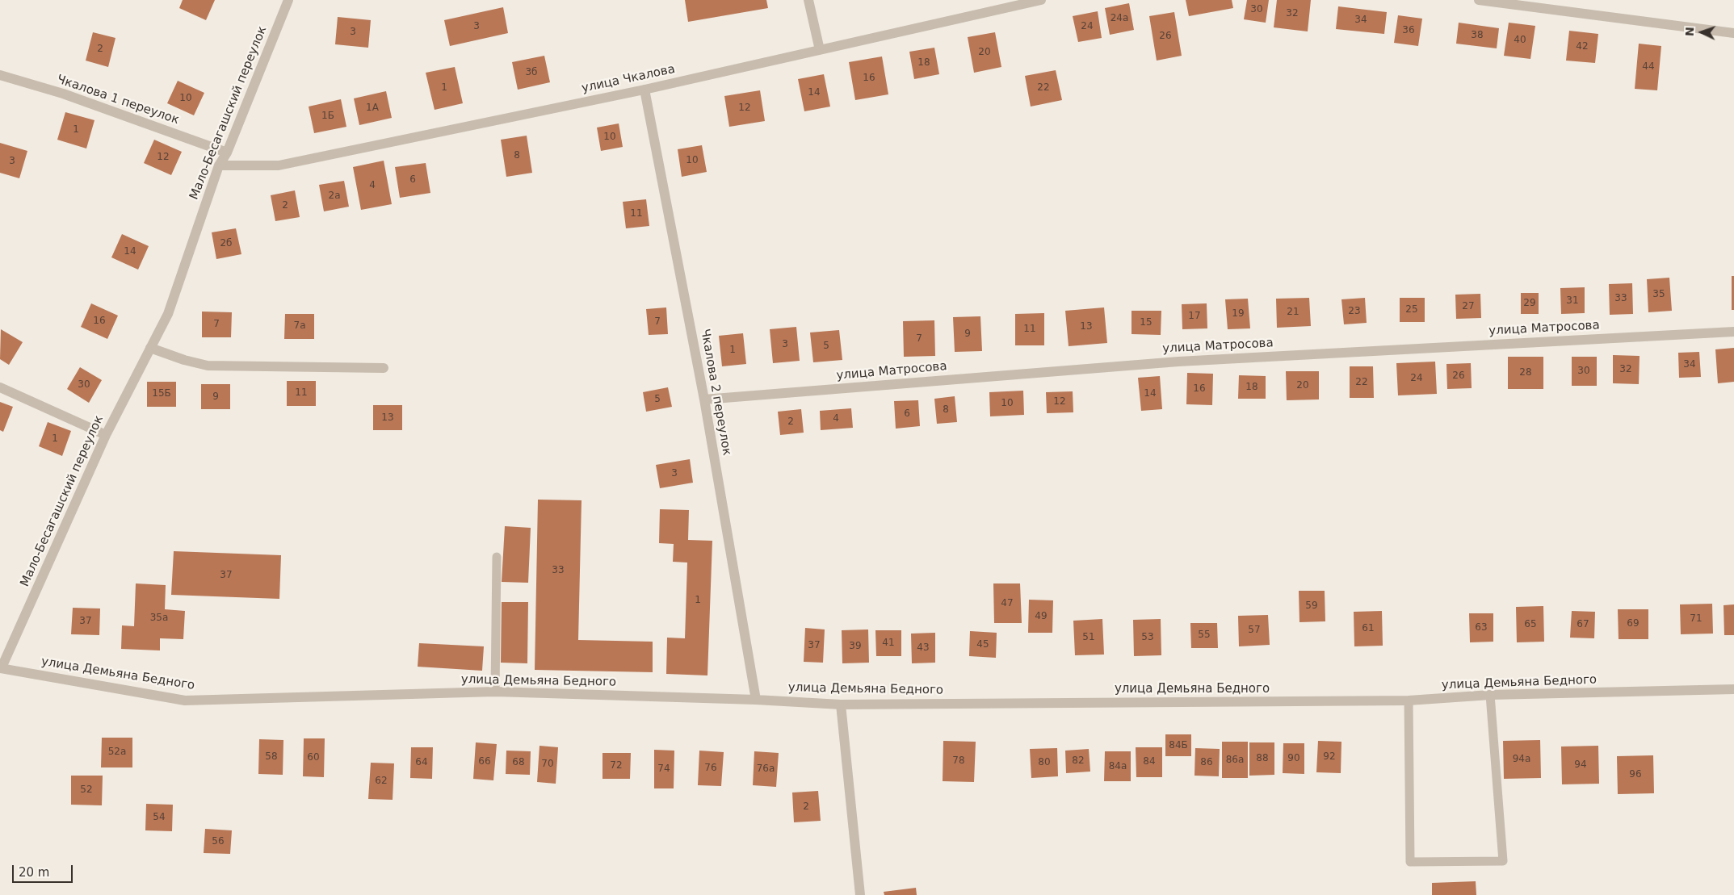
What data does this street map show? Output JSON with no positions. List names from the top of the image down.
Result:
{
  "streets": {
    "street": [
      "улица Чкалова",
      "Чкалова 1 переулок",
      "Мало-Бесагашский переулок",
      "улица Матросова",
      "Чкалова 2 переулок",
      "улица Демьяна Бедного"
    ]
  },
  "crossings": [
    ["улица Чкалова", "Мало-Бесагашский переулок"],
    ["улица Чкалова", "Чкалова 2 переулок"],
    ["Чкалова 1 переулок", "Мало-Бесагашский переулок"],
    ["Мало-Бесагашский переулок", "улица Демьяна Бедного"],
    ["улица Матросова", "Чкалова 2 переулок"],
    ["Чкалова 2 переулок", "улица Демьяна Бедного"]
  ],
  "house_numbers": [
    "30",
    "32",
    "24а",
    "34",
    "3",
    "24",
    "36",
    "3",
    "38",
    "26",
    "40",
    "42",
    "2",
    "20",
    "18",
    "44",
    "3б",
    "16",
    "1",
    "22",
    "14",
    "10",
    "1А",
    "12",
    "1Б",
    "1",
    "10",
    "8",
    "12",
    "10",
    "3",
    "6",
    "4",
    "2a",
    "2",
    "11",
    "2б",
    "14",
    "35",
    "33",
    "31",
    "29",
    "27",
    "25",
    "23",
    "21",
    "19",
    "17",
    "16",
    "7",
    "15",
    "7",
    "7a",
    "13",
    "11",
    "9",
    "7",
    "3",
    "5",
    "1",
    "34",
    "32",
    "30",
    "28",
    "26",
    "24",
    "22",
    "30",
    "20",
    "18",
    "16",
    "11",
    "15Б",
    "14",
    "9",
    "5",
    "12",
    "10",
    "8",
    "6",
    "13",
    "4",
    "2",
    "1",
    "3",
    "33",
    "37",
    "1",
    "47",
    "59",
    "49",
    "35а",
    "71",
    "37",
    "69",
    "65",
    "67",
    "63",
    "61",
    "57",
    "55",
    "51",
    "53",
    "41",
    "45",
    "37",
    "39",
    "43",
    "84Б",
    "52а",
    "58",
    "92",
    "60",
    "88",
    "90",
    "94а",
    "86а",
    "78",
    "82",
    "66",
    "84",
    "64",
    "68",
    "80",
    "86",
    "70",
    "94",
    "72",
    "84а",
    "76",
    "74",
    "76а",
    "96",
    "62",
    "52",
    "2",
    "54",
    "56"
  ],
  "scale_bar": "20 m",
  "north": "left"
}
